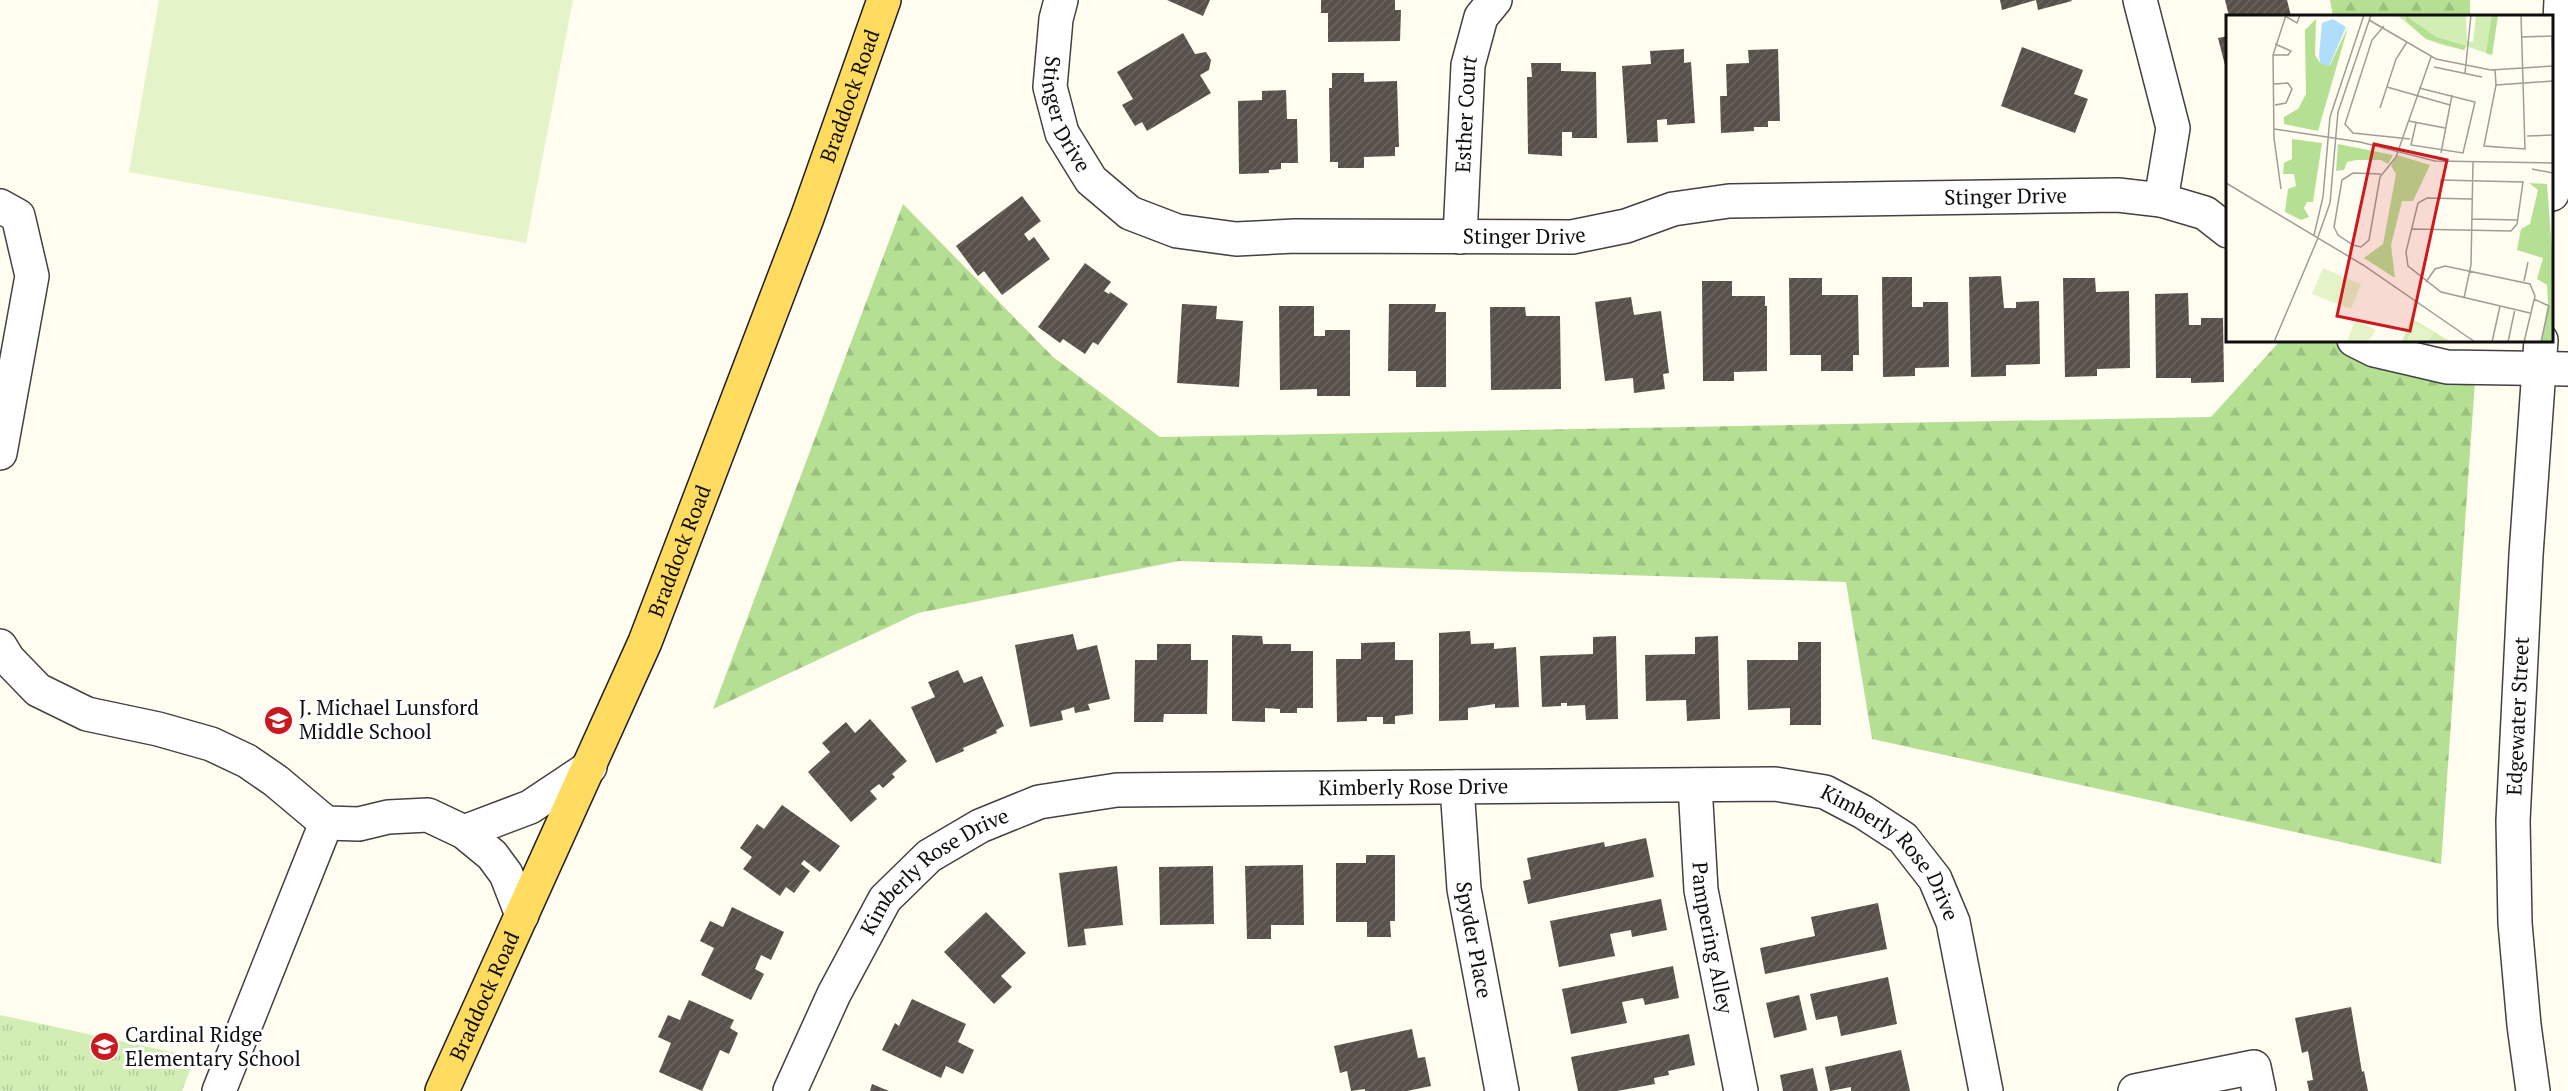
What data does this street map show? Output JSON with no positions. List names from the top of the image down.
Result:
{
  "streets": {
    "main road": ["Braddock Road"],
    "street": [
      "Stinger Drive",
      "Esther Court",
      "Edgewater Street",
      "Kimberly Rose Drive",
      "Pampering Alley",
      "Spyder Place"
    ]
  },
  "crossings": [
    ["Stinger Drive", "Esther Court"],
    ["Kimberly Rose Drive", "Pampering Alley"],
    ["Kimberly Rose Drive", "Spyder Place"]
  ],
  "places": {
    "school or university": ["J. Michael Lunsford Middle School", "Cardinal Ridge Elementary School"]
  }
}
